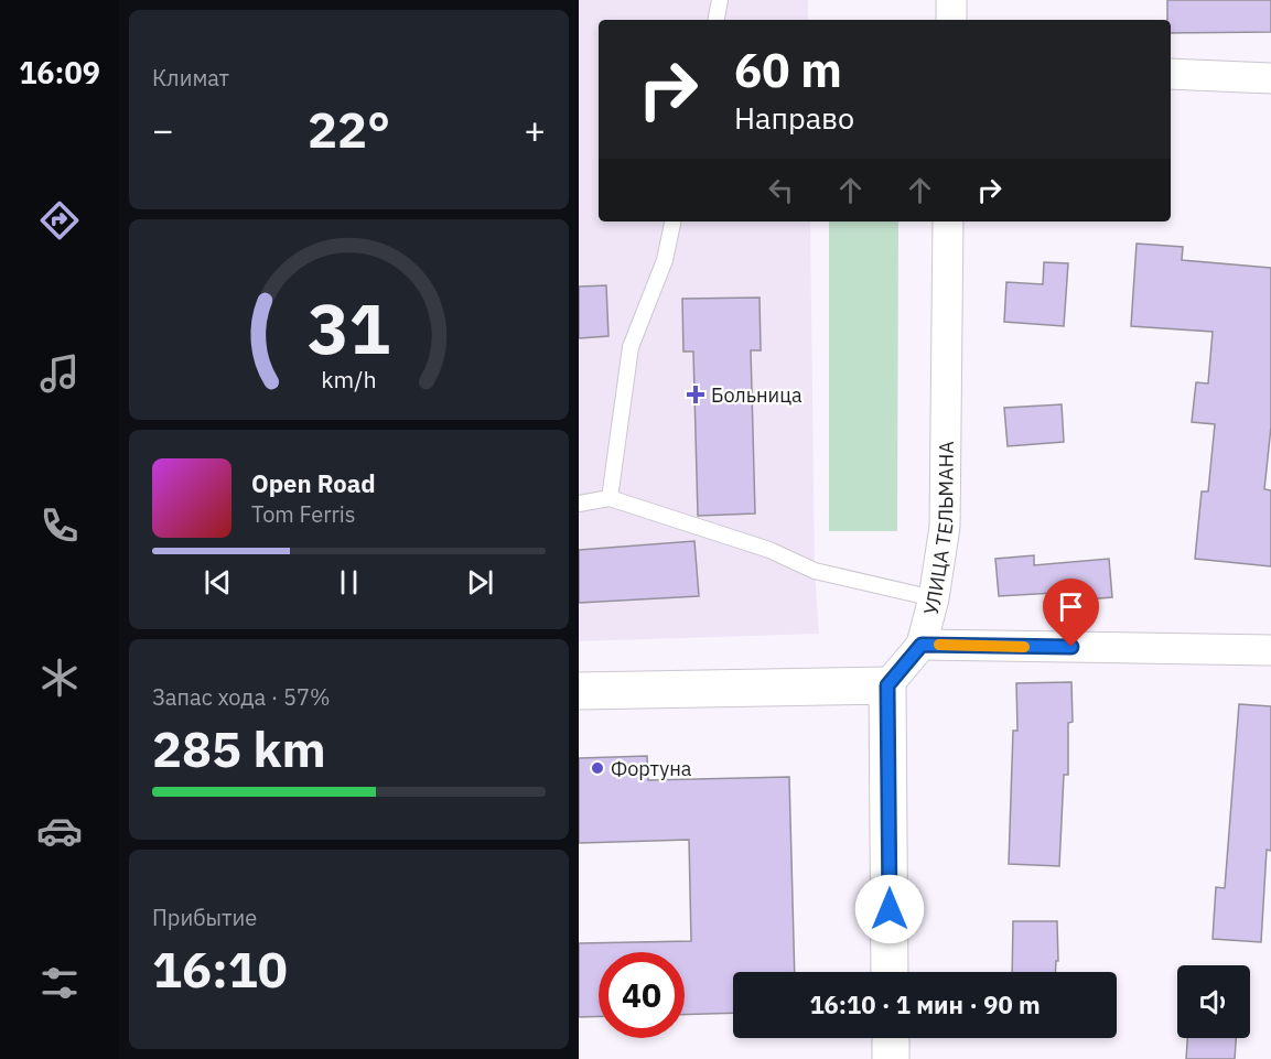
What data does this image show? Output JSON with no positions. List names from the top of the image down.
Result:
{
  "streets": {
    "street": ["УЛИЦА ТЕЛЬМАНА"]
  },
  "places": {
    "health": ["Больница"],
    "other": ["Фортуна"]
  },
  "page": {
    "tabs": "16:09",
    "tile": [
      "Климат",
      ["Запас хода · 57%", "285 km"],
      ["Прибытие", "16:10"]
    ],
    "turn": ["60 m", "Направо"],
    "heat": ["−", "22°", "+"],
    "song": ["Open Road", "Tom Ferris"],
    "limit": "40",
    "trip": "16:10 · 1 мин · 90 m",
    "gauge": ["31", "km/h"]
  }
}
